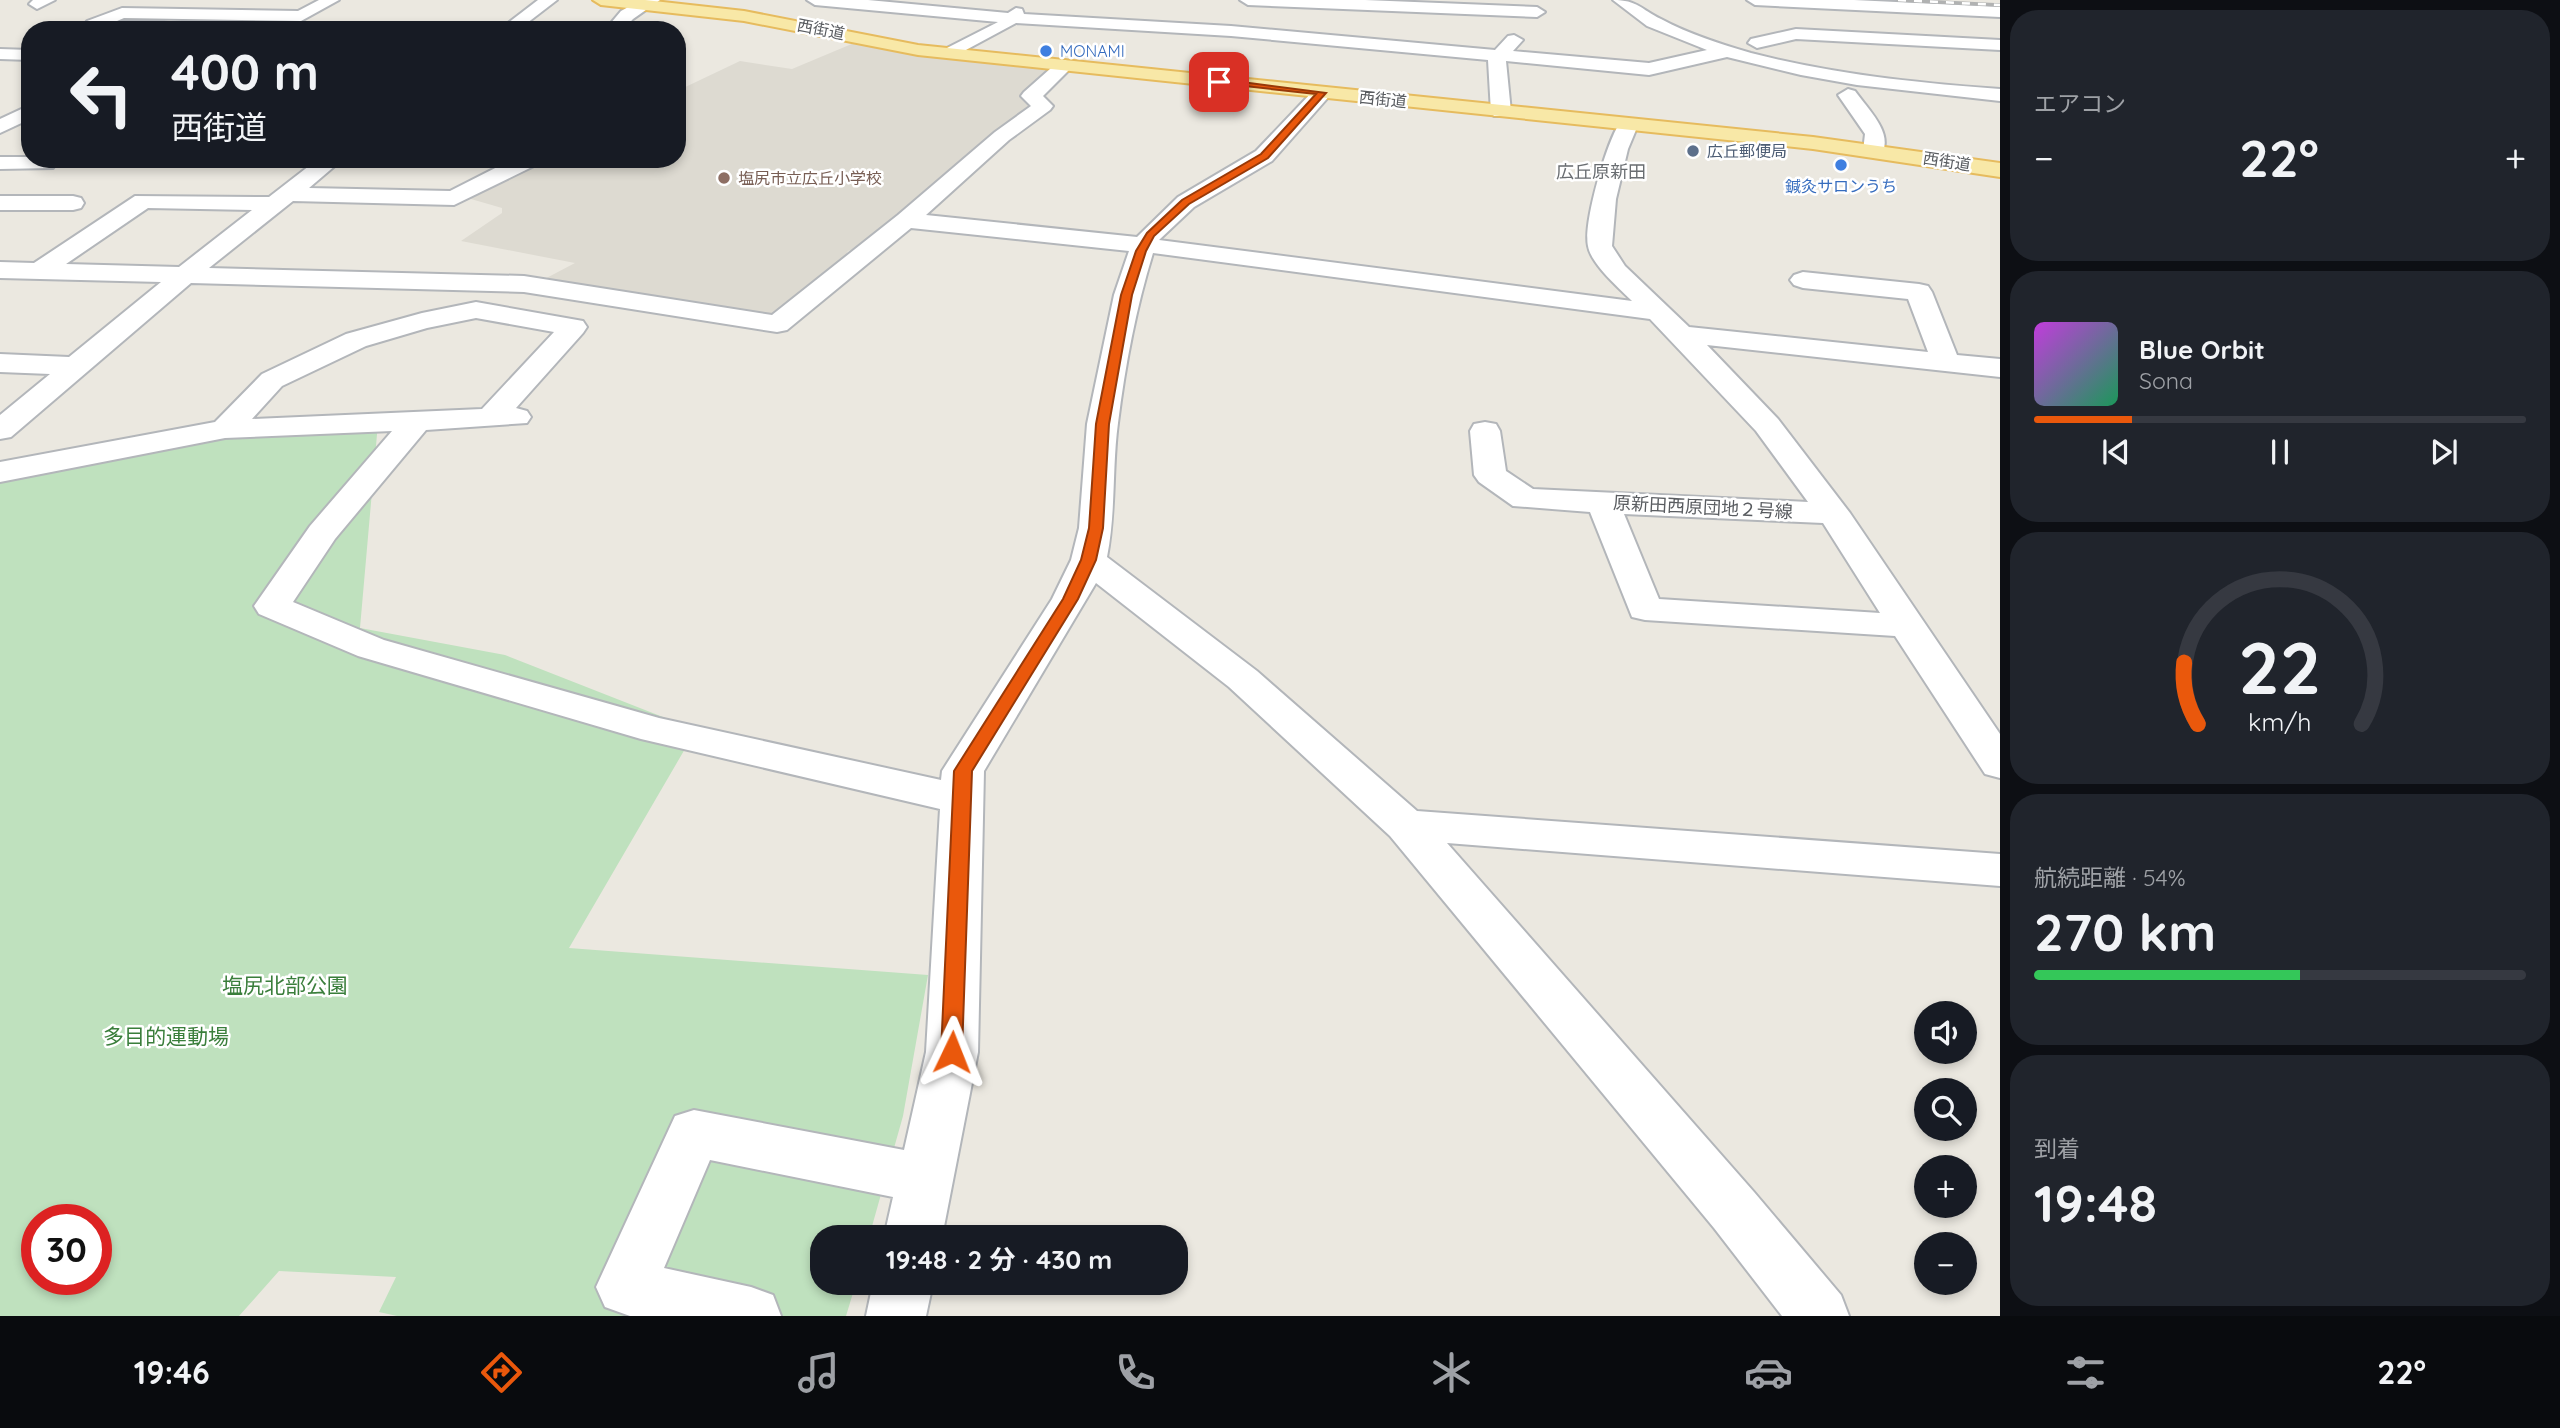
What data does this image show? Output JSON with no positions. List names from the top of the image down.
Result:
{
  "streets": {
    "main road": ["西街道"],
    "street": ["原新田西原団地２号線"]
  },
  "districts": ["広丘原新田"],
  "parks": ["塩尻北部公園", "多目的運動場"],
  "places": [
    "MONAMI",
    "広丘郵便局",
    "鍼灸サロンうち",
    "塩尻市立広丘小学校"
  ],
  "page": {
    "tile": [
      "エアコン",
      ["航続距離 · 54%", "270 km"],
      ["到着", "19:48"]
    ],
    "turn": ["400 m", "西街道"],
    "heat": ["−", "22°", "+"],
    "song": ["Blue Orbit", "Sona"],
    "map_buttons": ["+", "−"],
    "limit": "30",
    "trip": "19:48 · 2 分 · 430 m",
    "tabs": ["19:46", "22°"],
    "gauge": ["22", "km/h"]
  }
}
